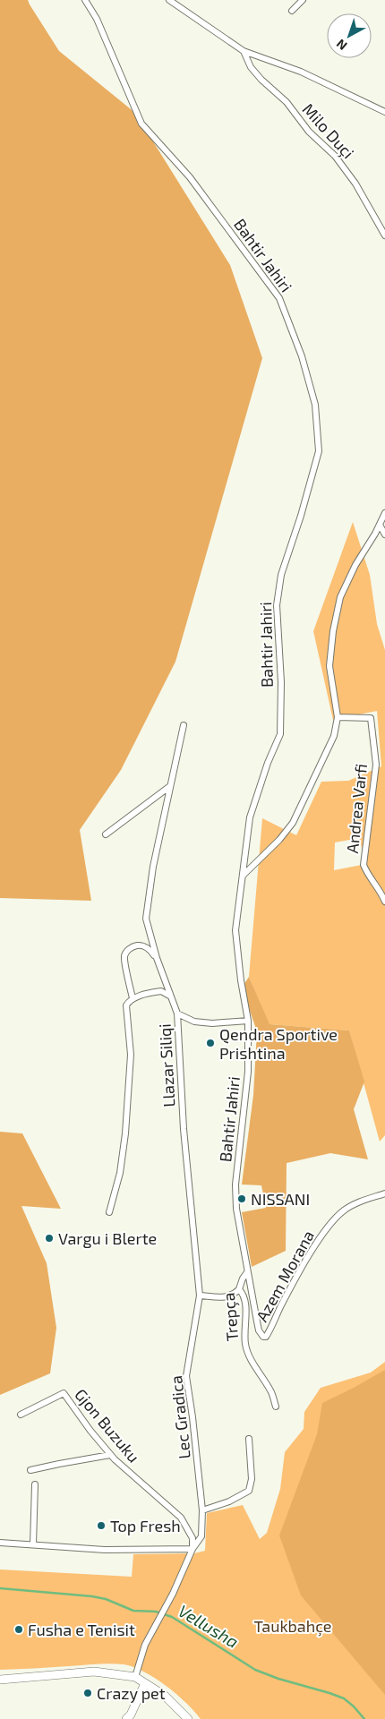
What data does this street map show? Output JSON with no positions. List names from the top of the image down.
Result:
{
  "streets": {
    "street": [
      "Milo Duçi",
      "Bahtir Jahiri",
      "Andrea Varfi",
      "Llazar Siliqi",
      "Azem Morana",
      "Trepça",
      "Lec Gradica",
      "Gjon Buzuku"
    ]
  },
  "crossings": [
    ["Bahtir Jahiri", "Azem Morana"],
    ["Bahtir Jahiri", "Trepça"],
    ["Llazar Siliqi", "Lec Gradica"],
    ["Azem Morana", "Trepça"],
    ["Lec Gradica", "Gjon Buzuku"]
  ],
  "water": ["Vellusha"],
  "parks": ["Taukbahçe"],
  "places": [
    "Qendra Sportive Prishtina",
    "NISSANI",
    "Vargu i Blerte",
    "Top Fresh",
    "Fusha e Tenisit",
    "Crazy pet"
  ],
  "north": "bottom left"
}
